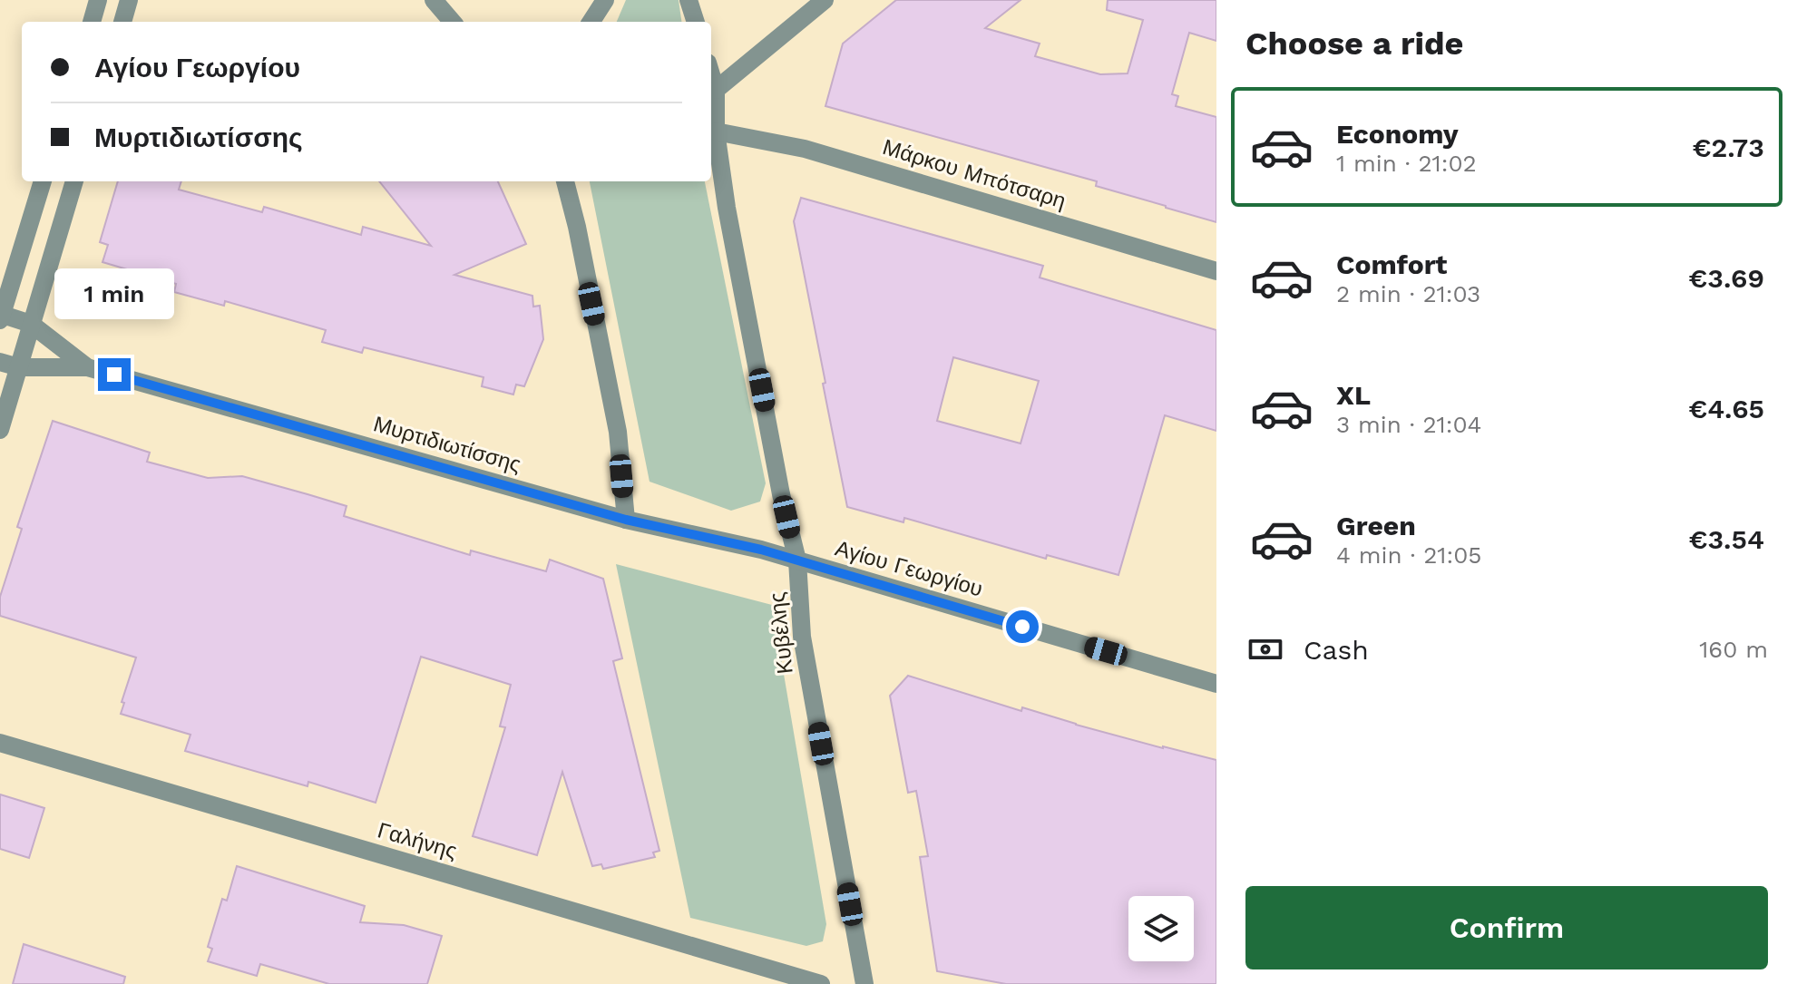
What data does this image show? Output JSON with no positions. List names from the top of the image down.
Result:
{
  "streets": {
    "street": [
      "Μάρκου Μπότσαρη",
      "Μυρτιδιωτίσσης",
      "Αγίου Γεωργίου",
      "Κυβέλης",
      "Γαλήνης"
    ]
  },
  "crossings": [
    ["Μάρκου Μπότσαρη", "Κυβέλης"],
    ["Μυρτιδιωτίσσης", "Αγίου Γεωργίου"],
    ["Μυρτιδιωτίσσης", "Κυβέλης"],
    ["Αγίου Γεωργίου", "Κυβέλης"]
  ],
  "page": {
    "heading": "Choose a ride",
    "banner": ["Αγίου Γεωργίου", "Μυρτιδιωτίσσης"],
    "list": [
      {
        "name": "Economy",
        "note": "1 min · 21:02",
        "value": "€2.73"
      },
      {
        "name": "Comfort",
        "note": "2 min · 21:03",
        "value": "€3.69"
      },
      {
        "name": "XL",
        "note": "3 min · 21:04",
        "value": "€4.65"
      },
      {
        "name": "Green",
        "note": "4 min · 21:05",
        "value": "€3.54"
      }
    ],
    "bubble": "1 min",
    "pay": ["Cash", "160 m"],
    "buttons": "Confirm"
  }
}
